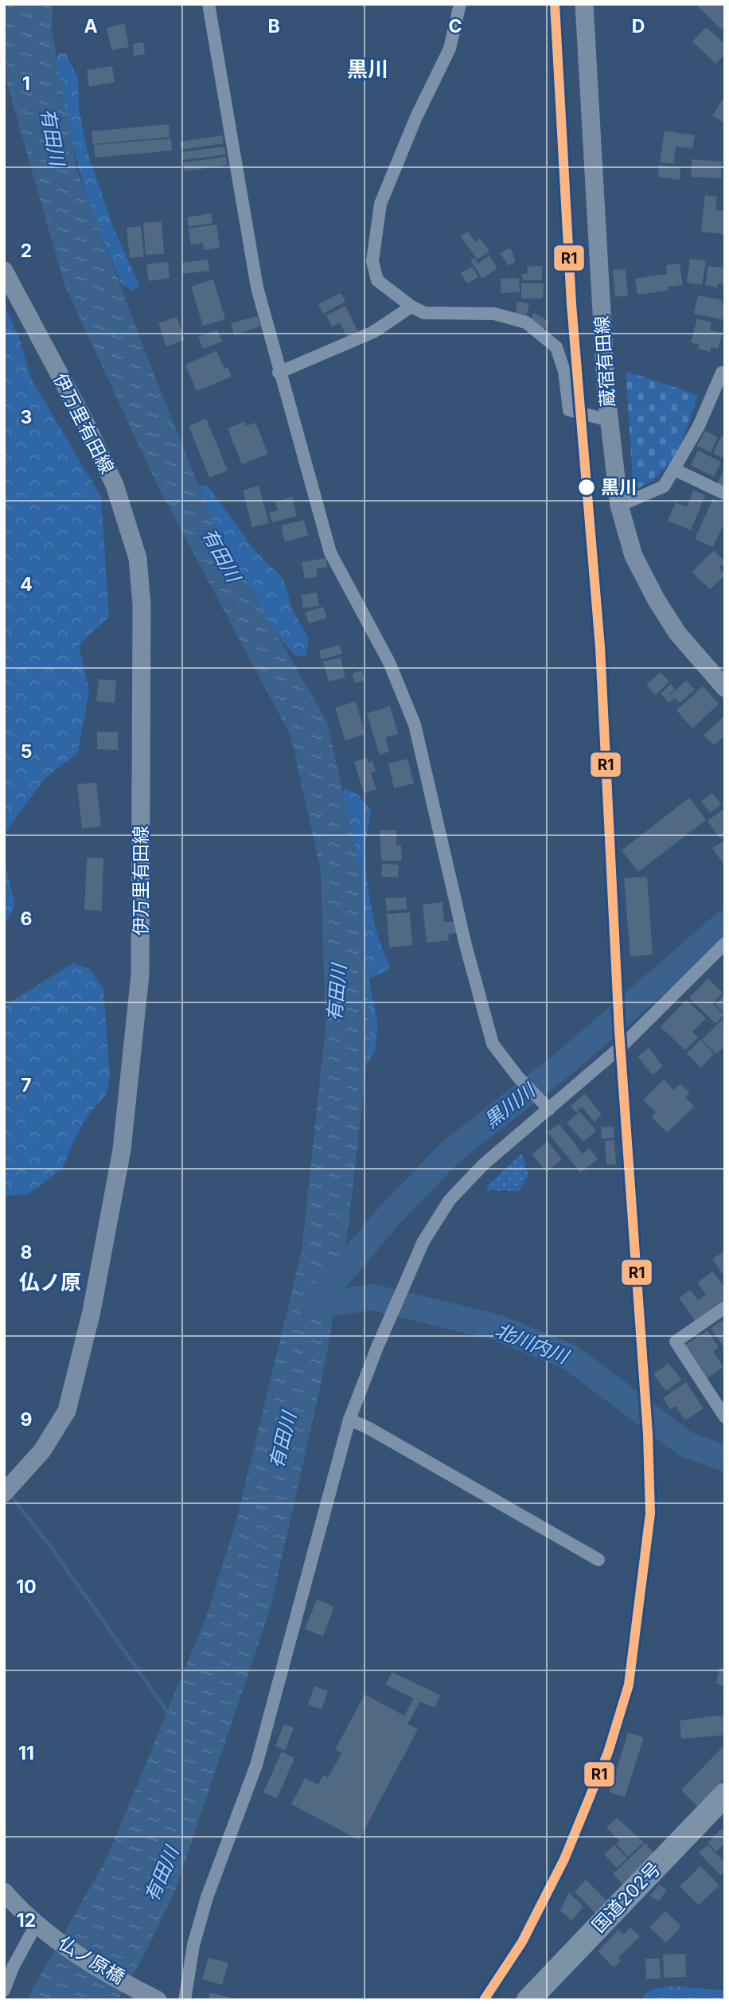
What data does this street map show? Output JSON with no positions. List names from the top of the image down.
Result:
{
  "streets": {
    "highway": ["国道202号"],
    "main road": ["蔵宿有田線", "伊万里有田線", "仏ノ原橋"]
  },
  "districts": ["黒川", "仏ノ原"],
  "water": ["有田川", "黒川川", "北川内川"],
  "places": ["黒川"],
  "lines": ["transit line R1"],
  "grid": {
    "columns": [
      "A",
      "B",
      "C",
      "D"
    ],
    "rows": [
      "1",
      "2",
      "3",
      "4",
      "5",
      "6",
      "7",
      "8",
      "9",
      "10",
      "11",
      "12"
    ]
  }
}
